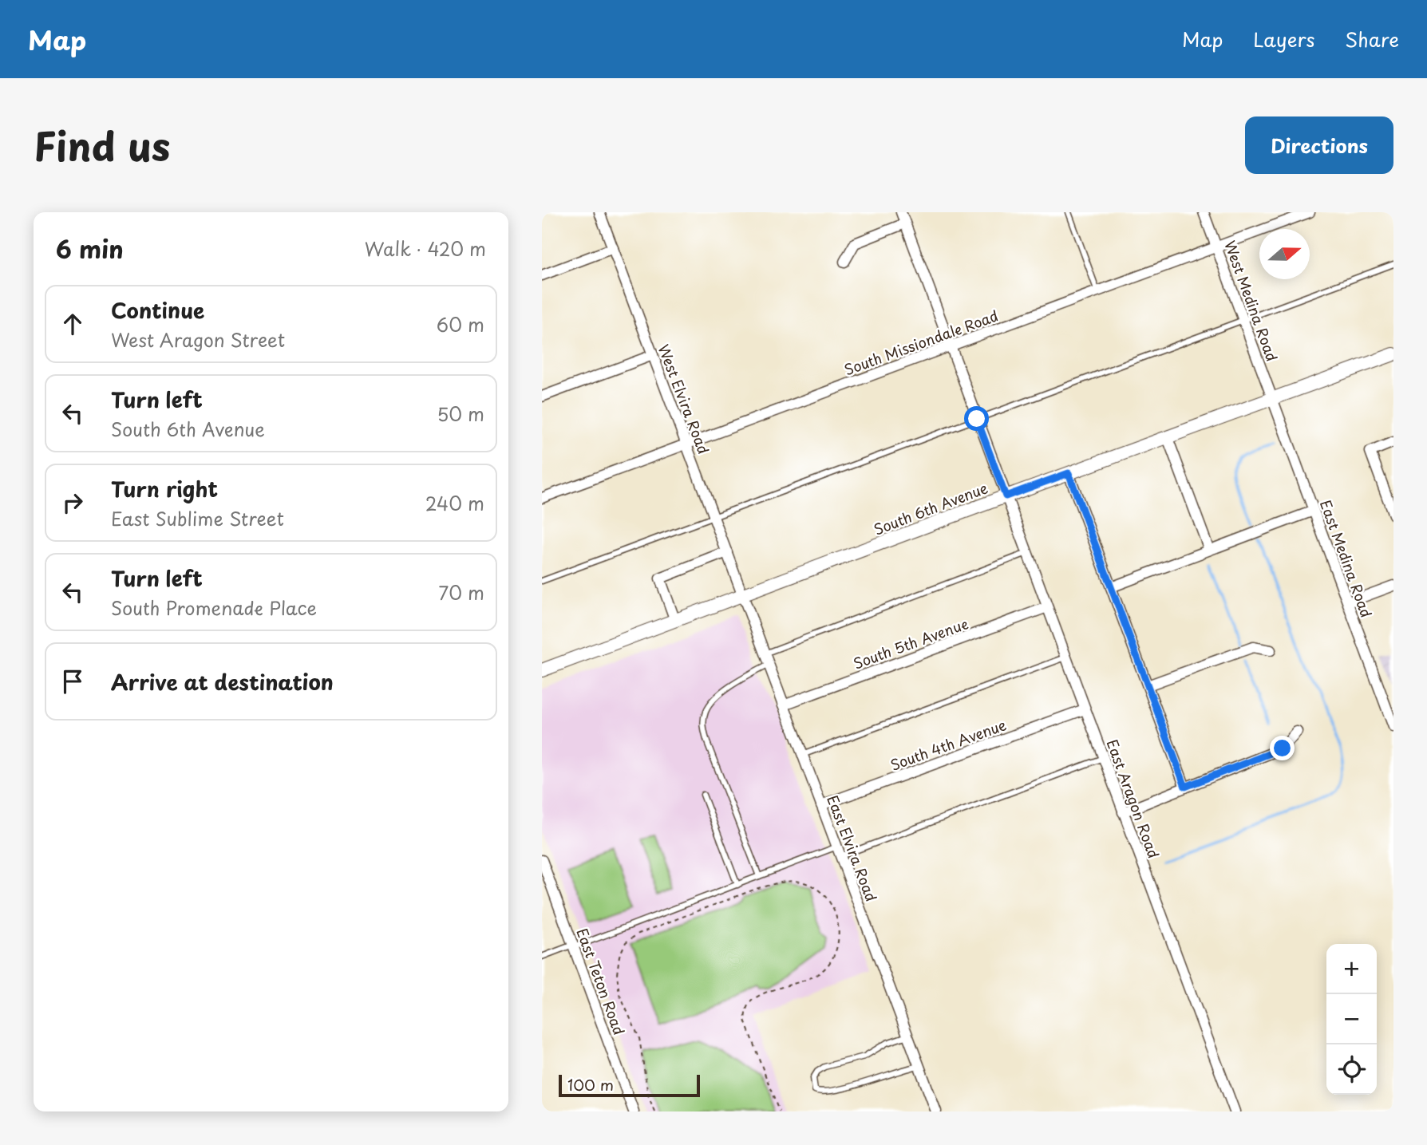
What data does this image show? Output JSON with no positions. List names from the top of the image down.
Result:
{
  "streets": {
    "street": [
      "West Medina Road",
      "South Missiondale Road",
      "West Elvira Road",
      "South 6th Avenue",
      "East Medina Road",
      "South 5th Avenue",
      "South 4th Avenue",
      "East Aragon Road",
      "East Elvira Road",
      "East Teton Road"
    ]
  },
  "crossings": [
    ["West Medina Road", "South Missiondale Road"],
    ["West Medina Road", "South 6th Avenue"],
    ["West Medina Road", "East Medina Road"],
    ["South Missiondale Road", "West Elvira Road"],
    ["South Missiondale Road", "East Aragon Road"],
    ["West Elvira Road", "South 6th Avenue"],
    ["West Elvira Road", "East Elvira Road"],
    ["South 6th Avenue", "East Medina Road"],
    ["South 6th Avenue", "East Aragon Road"],
    ["South 6th Avenue", "East Elvira Road"],
    ["South 5th Avenue", "East Aragon Road"],
    ["South 5th Avenue", "East Elvira Road"],
    ["South 4th Avenue", "East Aragon Road"],
    ["South 4th Avenue", "East Elvira Road"]
  ],
  "scale_bar": "100 m",
  "north": "right",
  "page": {
    "header": "Map",
    "nav": ["Map", "Layers", "Share"],
    "title": "Find us",
    "buttons": "Directions",
    "heading": ["6 min", "Walk · 420 m"],
    "list": [
      ["Continue", "West Aragon Street", "60 m"],
      ["Turn left", "South 6th Avenue", "50 m"],
      ["Turn right", "East Sublime Street", "240 m"],
      ["Turn left", "South Promenade Place", "70 m"],
      "Arrive at destination"
    ],
    "map_buttons": ["+", "−"],
    "scale": "100 m"
  }
}
